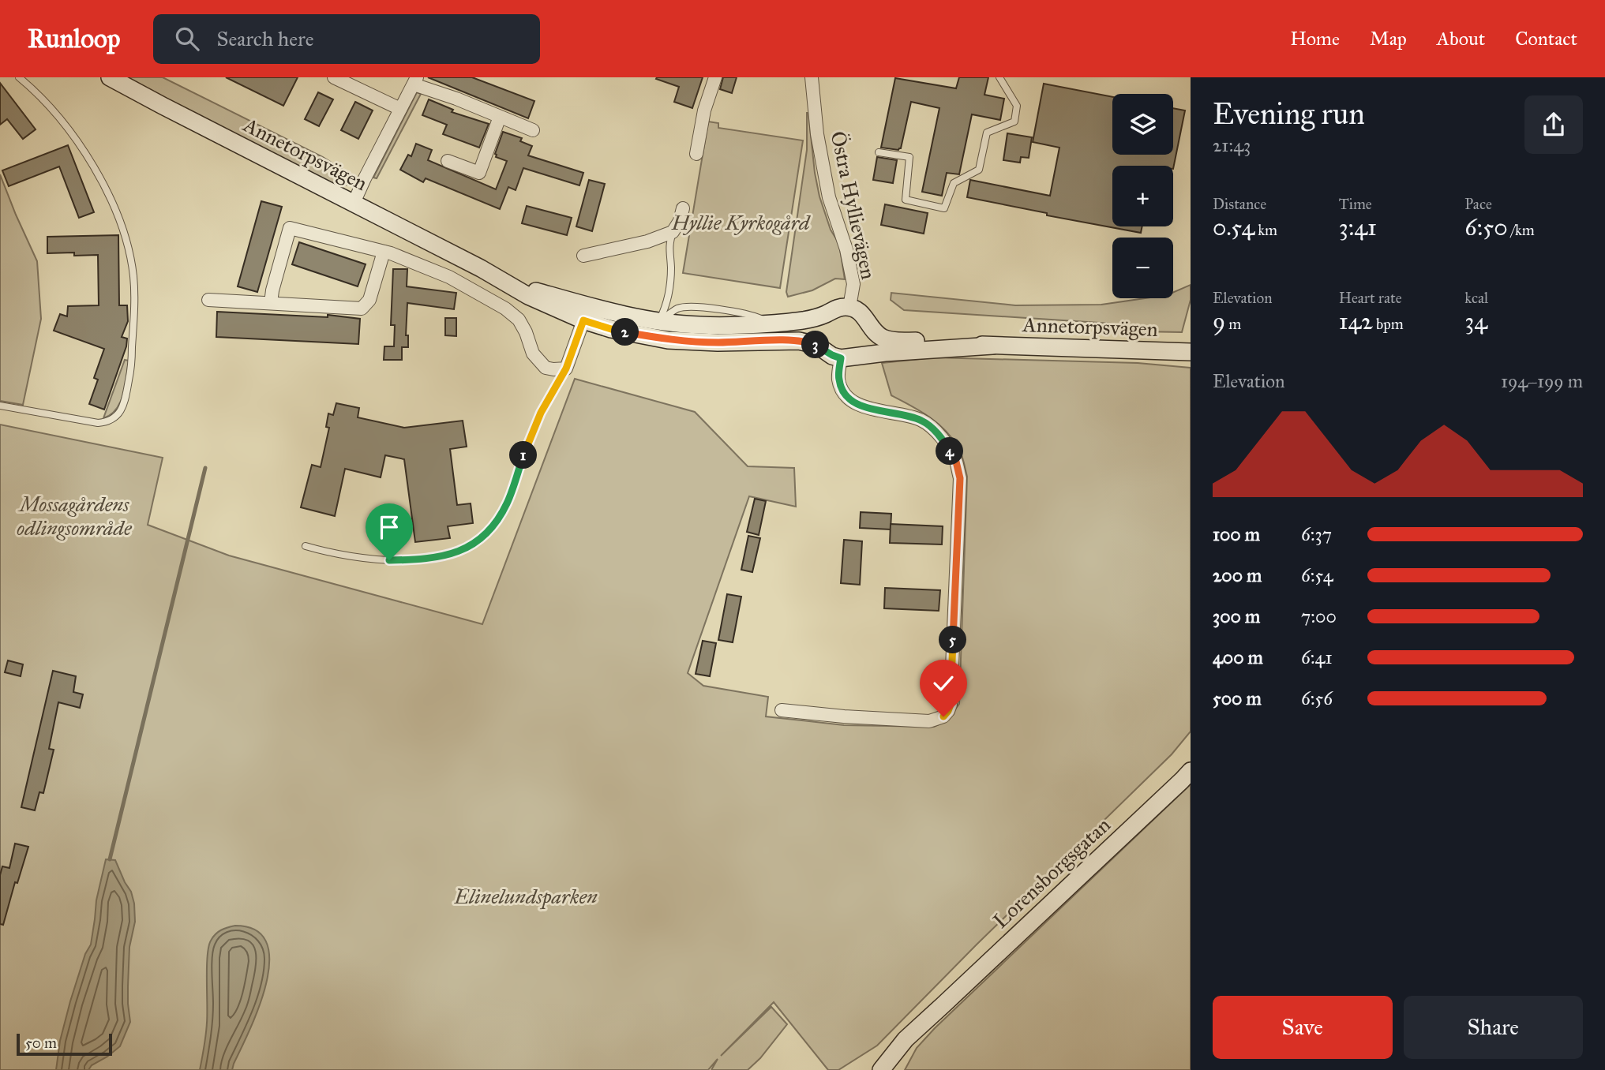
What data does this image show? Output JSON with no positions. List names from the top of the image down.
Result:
{
  "streets": {
    "main road": ["Annetorpsvägen", "Lorensborgsgatan"],
    "street": ["Östra Hyllievägen"]
  },
  "crossings": [
    ["Annetorpsvägen", "Östra Hyllievägen"]
  ],
  "parks": ["Hyllie Kyrkogård", "Mossagårdens odlingsområde", "Elinelundsparken"],
  "scale_bar": "50 m",
  "page": {
    "header": "Runloop",
    "search": "Search here",
    "nav": [
      "Home",
      "Map",
      "About",
      "Contact"
    ],
    "heading": ["Evening run", "21:43"],
    "map_buttons": ["+", "−"],
    "stats": [
      ["Distance", "0.54 km"],
      ["Time", "3:41"],
      ["Pace", "6:50 /km"],
      ["Elevation", "9 m"],
      ["Heart rate", "142 bpm"],
      ["kcal", "34"]
    ],
    "pins": [
      "2",
      "3",
      "4",
      "1",
      "5"
    ],
    "chart": ["Elevation", "194–199 m"],
    "list": [
      {
        "name": "100 m",
        "note": "6:37"
      },
      {
        "name": "200 m",
        "note": "6:54"
      },
      {
        "name": "300 m",
        "note": "7:00"
      },
      {
        "name": "400 m",
        "note": "6:41"
      },
      {
        "name": "500 m",
        "note": "6:56"
      }
    ],
    "buttons": ["Save", "Share"],
    "scale": "50 m"
  }
}
